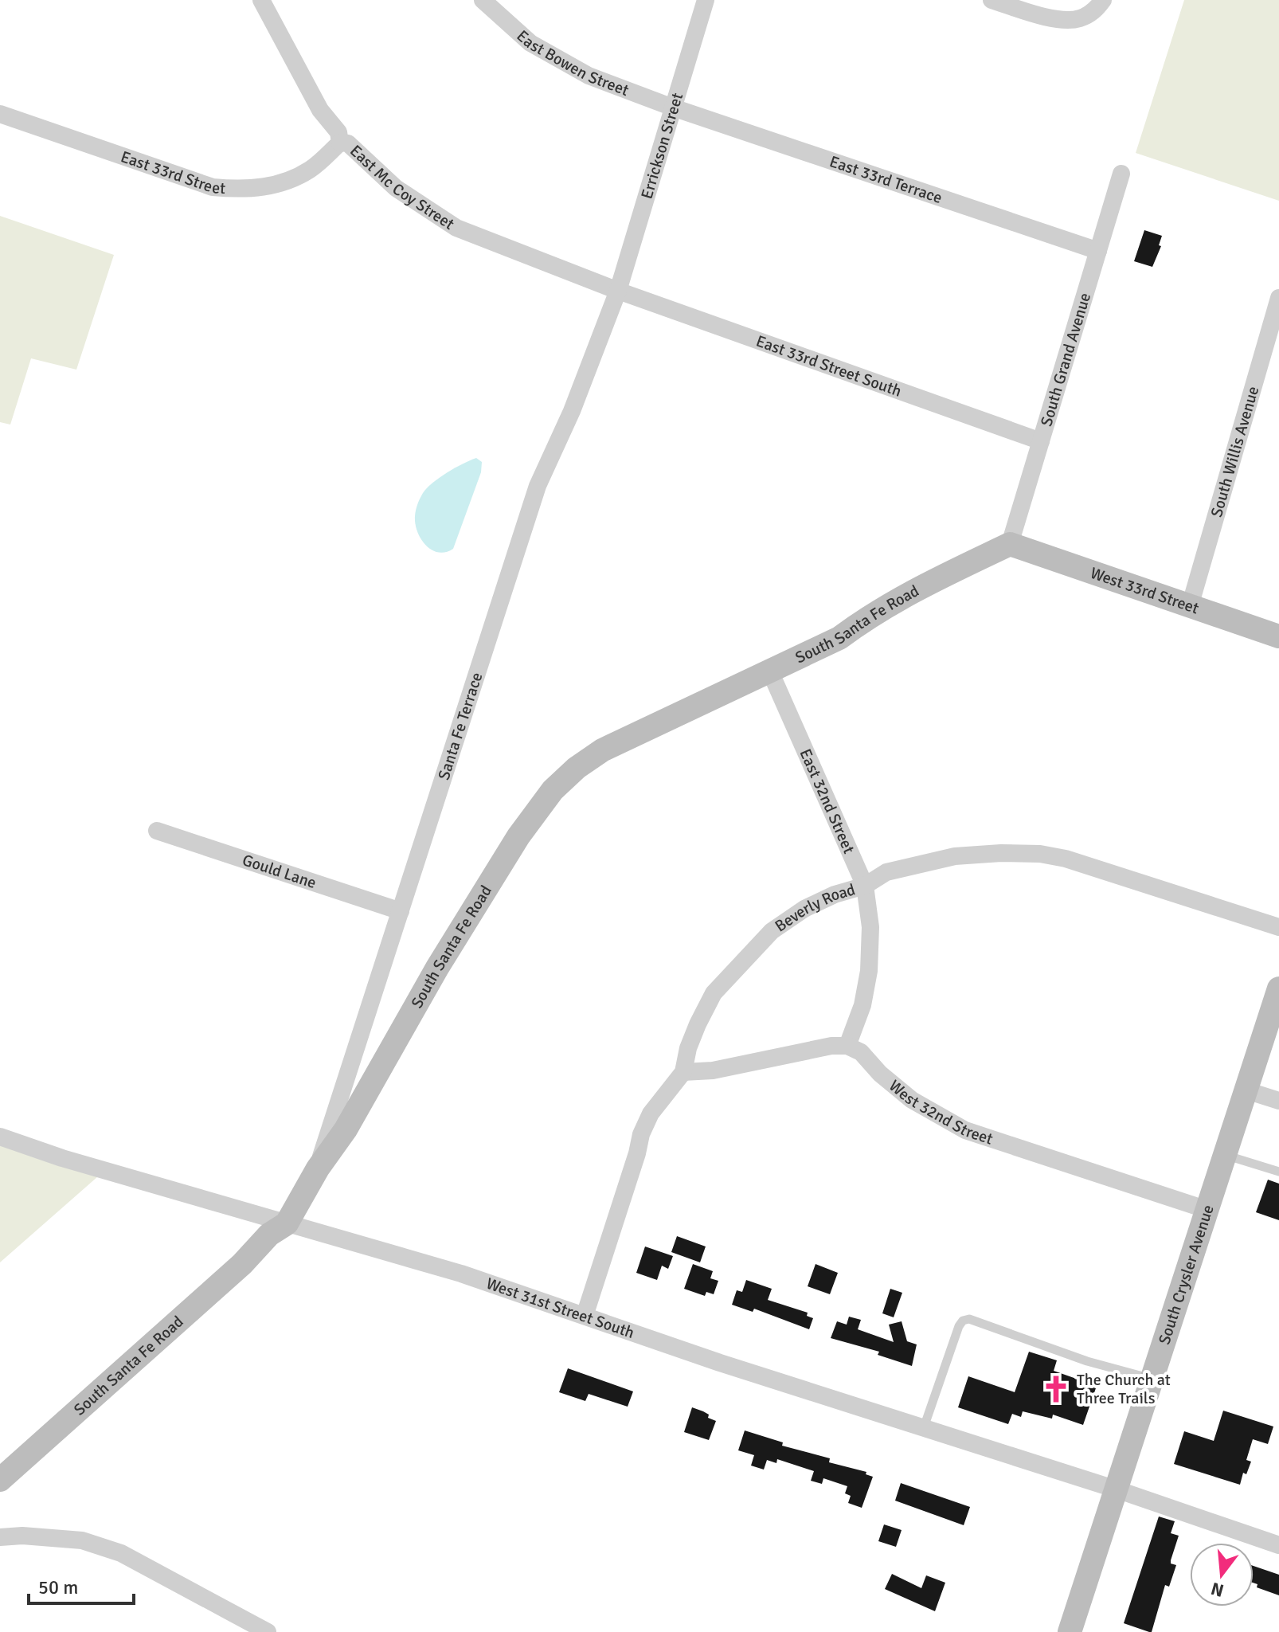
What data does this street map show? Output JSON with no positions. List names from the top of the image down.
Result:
{
  "streets": {
    "street": [
      "East Bowen Street",
      "Errickson Street",
      "East 33rd Street",
      "East 33rd Terrace",
      "East Mc Coy Street",
      "South Grand Avenue",
      "East 33rd Street South",
      "South Willis Avenue",
      "West 33rd Street",
      "South Santa Fe Road",
      "Santa Fe Terrace",
      "East 32nd Street",
      "Gould Lane",
      "Beverly Road",
      "West 32nd Street",
      "South Crysler Avenue",
      "West 31st Street South"
    ]
  },
  "crossings": [
    ["East Bowen Street", "Errickson Street"],
    ["East Bowen Street", "East 33rd Terrace"],
    ["Errickson Street", "East 33rd Terrace"],
    ["Errickson Street", "East Mc Coy Street"],
    ["Errickson Street", "East 33rd Street South"],
    ["Errickson Street", "Santa Fe Terrace"],
    ["East 33rd Street", "East Mc Coy Street"],
    ["East 33rd Terrace", "South Grand Avenue"],
    ["East Mc Coy Street", "East 33rd Street South"],
    ["East Mc Coy Street", "Santa Fe Terrace"],
    ["South Grand Avenue", "East 33rd Street South"],
    ["South Grand Avenue", "West 33rd Street"],
    ["South Grand Avenue", "South Santa Fe Road"],
    ["East 33rd Street South", "Santa Fe Terrace"],
    ["South Willis Avenue", "West 33rd Street"],
    ["West 33rd Street", "South Santa Fe Road"],
    ["South Santa Fe Road", "Santa Fe Terrace"],
    ["South Santa Fe Road", "East 32nd Street"],
    ["South Santa Fe Road", "West 31st Street South"],
    ["Santa Fe Terrace", "Gould Lane"],
    ["East 32nd Street", "Beverly Road"],
    ["East 32nd Street", "West 32nd Street"],
    ["Beverly Road", "West 31st Street South"],
    ["West 32nd Street", "South Crysler Avenue"],
    ["South Crysler Avenue", "West 31st Street South"]
  ],
  "places": {
    "church": ["The Church at Three Trails"]
  },
  "scale_bar": "50 m",
  "north": "bottom"
}
